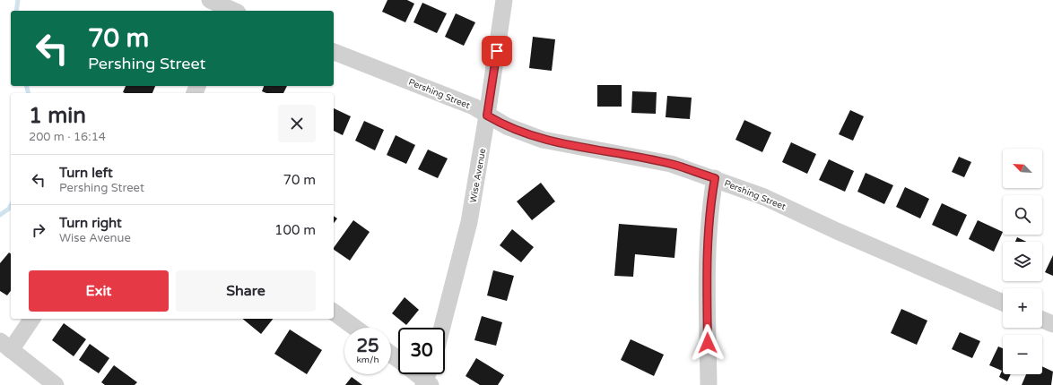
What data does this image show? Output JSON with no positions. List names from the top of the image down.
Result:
{
  "streets": {
    "street": ["Pershing Street", "Wise Avenue"]
  },
  "crossings": [
    ["Pershing Street", "Wise Avenue"]
  ],
  "north": "top left",
  "page": {
    "turn": ["70 m", "Pershing Street"],
    "heading": ["1 min", "200 m · 16:14"],
    "map_buttons": ["+", "−"],
    "list": [
      {
        "name": "Turn left",
        "note": "Pershing Street",
        "value": "70 m"
      },
      {
        "name": "Turn right",
        "note": "Wise Avenue",
        "value": "100 m"
      }
    ],
    "buttons": ["Exit", "Share"],
    "speed": "25 km/h",
    "limit": "30"
  }
}
